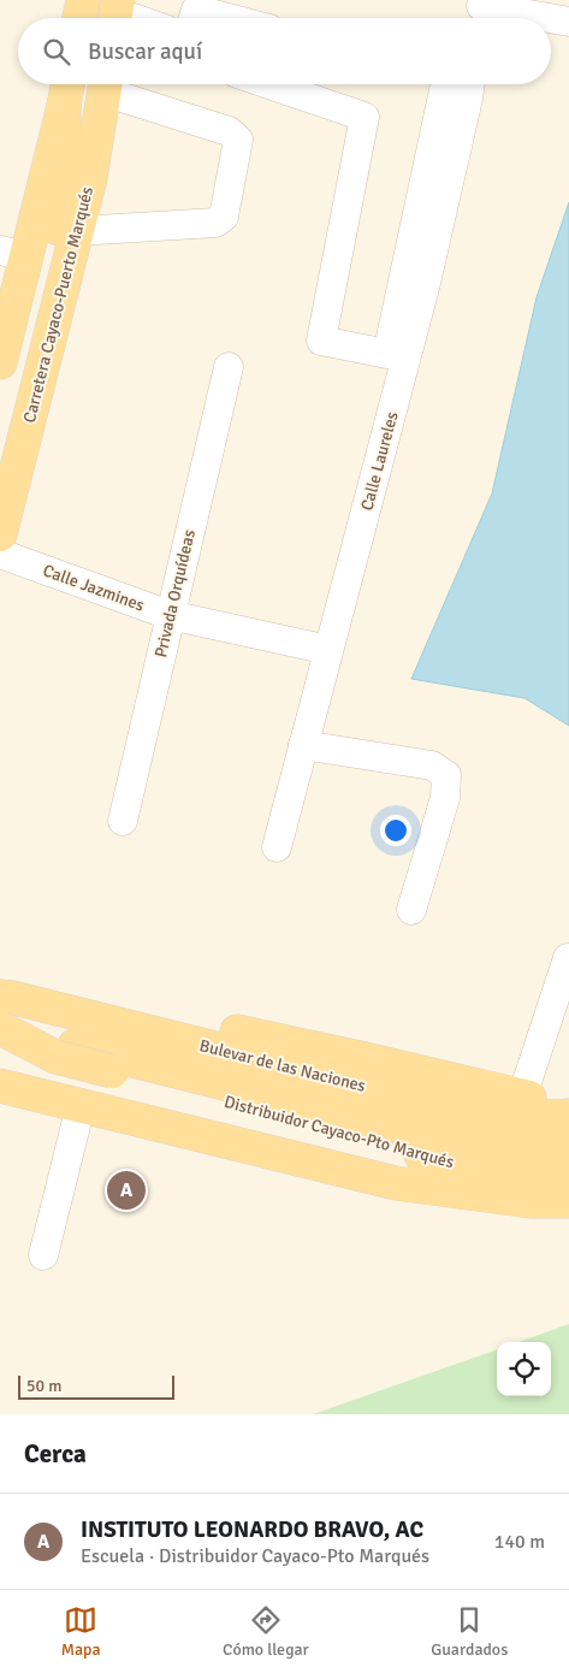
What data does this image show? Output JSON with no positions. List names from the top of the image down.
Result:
{
  "streets": {
    "main road": ["Carretera Cayaco-Puerto Marqués", "Bulevar de las Naciones", "Distribuidor Cayaco-Pto Marqués"],
    "street": ["Calle Laureles", "Calle Jazmines", "Privada Orquídeas"]
  },
  "crossings": [
    ["Calle Laureles", "Calle Jazmines"],
    ["Calle Jazmines", "Privada Orquídeas"],
    ["Bulevar de las Naciones", "Distribuidor Cayaco-Pto Marqués"]
  ],
  "scale_bar": "50 m",
  "page": {
    "search": "Buscar aquí",
    "pins": "A",
    "scale": "50 m",
    "heading": "Cerca",
    "list": [
      {
        "mark": "A",
        "name": "INSTITUTO LEONARDO BRAVO, AC",
        "note": "Escuela · Distribuidor Cayaco-Pto Marqués",
        "value": "140 m"
      }
    ],
    "nav": ["Mapa", "Cómo llegar", "Guardados"]
  }
}
